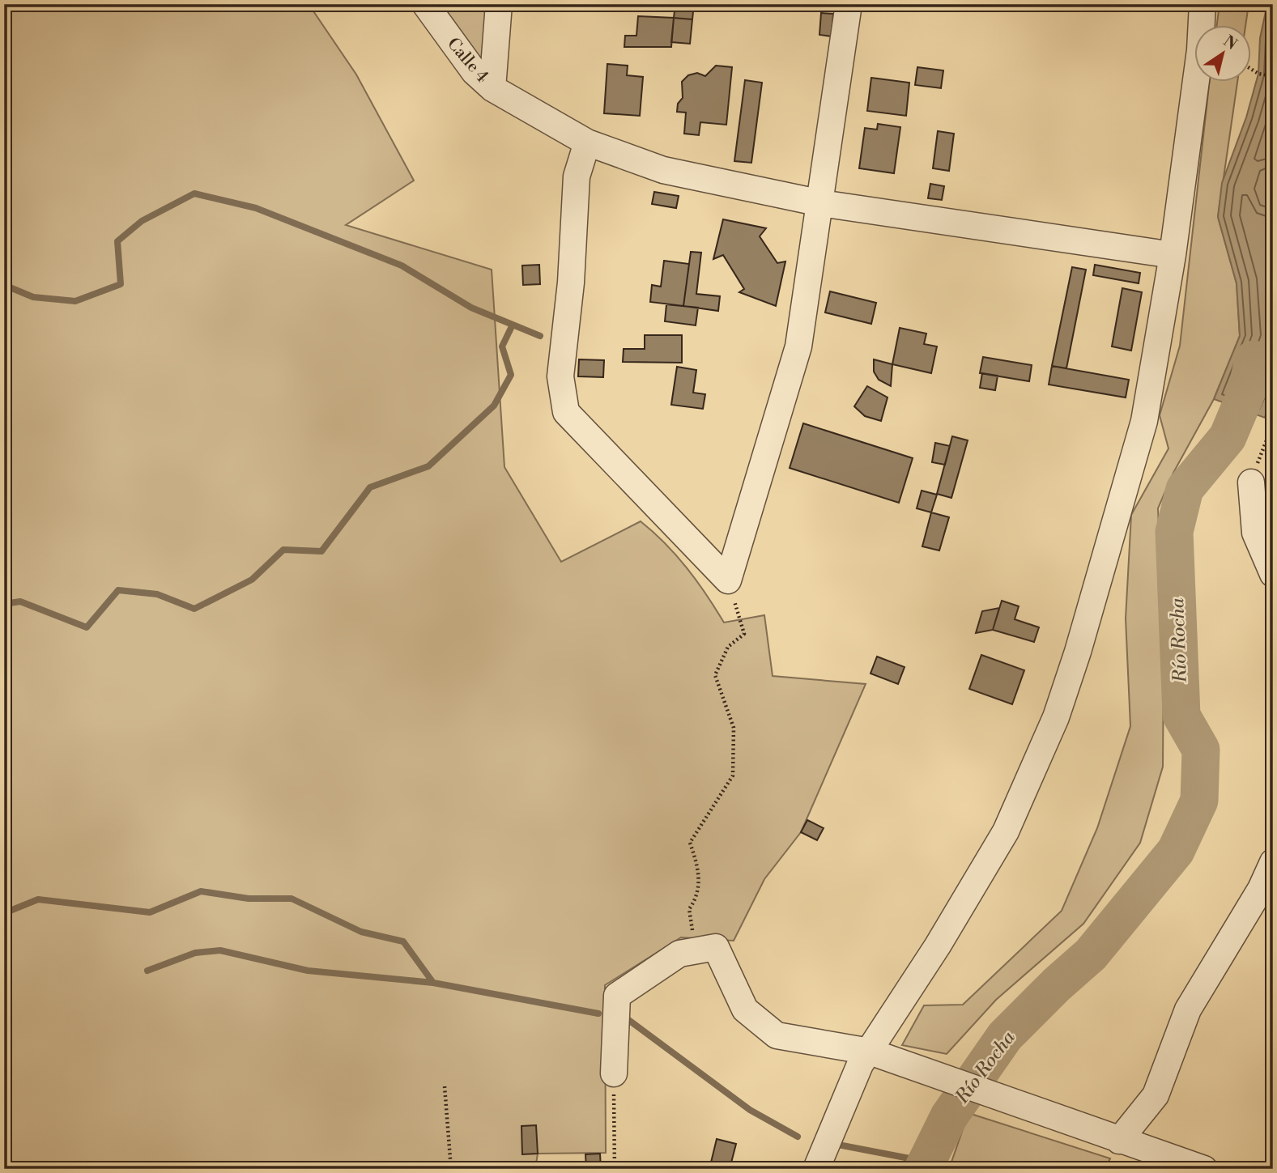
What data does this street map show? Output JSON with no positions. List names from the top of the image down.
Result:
{
  "streets": {
    "street": ["Calle 4"]
  },
  "water": ["Río Rocha"],
  "north": "top right"
}
